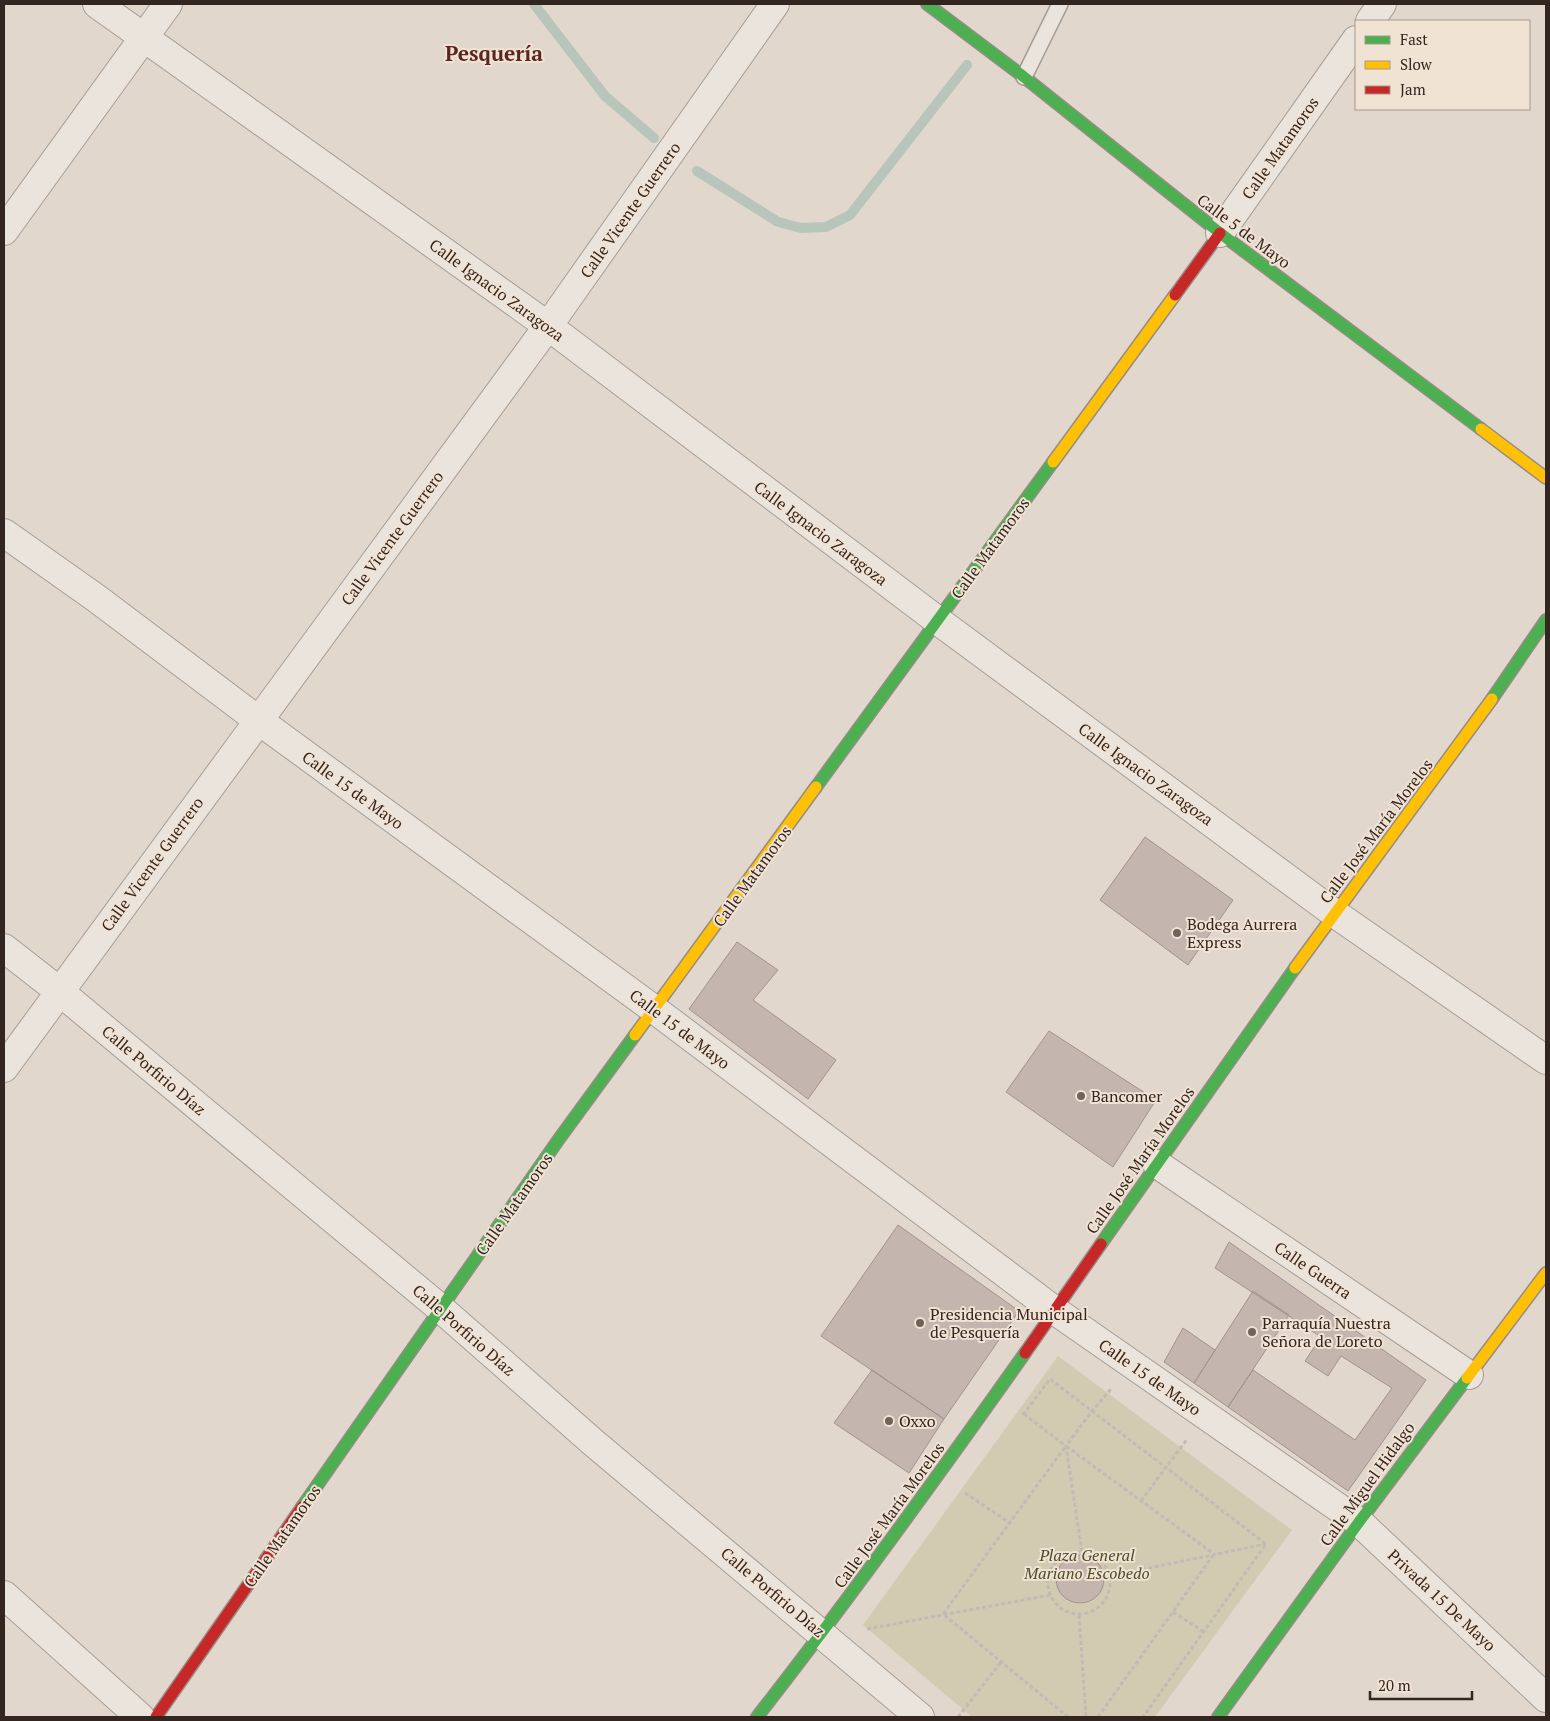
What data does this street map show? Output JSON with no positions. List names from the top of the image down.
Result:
{
  "streets": {
    "street": [
      "Calle Matamoros",
      "Calle Vicente Guerrero",
      "Calle 5 de Mayo",
      "Calle Ignacio Zaragoza",
      "Calle 15 de Mayo",
      "Calle José María Morelos",
      "Calle Porfirio Díaz",
      "Calle Guerra",
      "Calle Miguel Hidalgo",
      "Privada 15 De Mayo"
    ]
  },
  "crossings": [
    ["Calle Matamoros", "Calle 5 de Mayo"],
    ["Calle Matamoros", "Calle Ignacio Zaragoza"],
    ["Calle Matamoros", "Calle 15 de Mayo"],
    ["Calle Matamoros", "Calle Porfirio Díaz"],
    ["Calle Vicente Guerrero", "Calle Ignacio Zaragoza"],
    ["Calle Vicente Guerrero", "Calle 15 de Mayo"],
    ["Calle Vicente Guerrero", "Calle Porfirio Díaz"],
    ["Calle Ignacio Zaragoza", "Calle José María Morelos"],
    ["Calle 15 de Mayo", "Calle José María Morelos"],
    ["Calle 15 de Mayo", "Calle Miguel Hidalgo"],
    ["Calle 15 de Mayo", "Privada 15 De Mayo"],
    ["Calle José María Morelos", "Calle Porfirio Díaz"],
    ["Calle José María Morelos", "Calle Guerra"],
    ["Calle Guerra", "Calle Miguel Hidalgo"],
    ["Calle Miguel Hidalgo", "Privada 15 De Mayo"]
  ],
  "districts": ["Pesquería"],
  "parks": ["Plaza General Mariano Escobedo"],
  "places": [
    "Bodega Aurrera Express",
    "Bancomer",
    "Presidencia Municipal de Pesquería",
    "Parraquía Nuestra Señora de Loreto",
    "Oxxo"
  ],
  "legend": ["Fast", "Slow", "Jam"],
  "scale_bar": "20 m"
}
